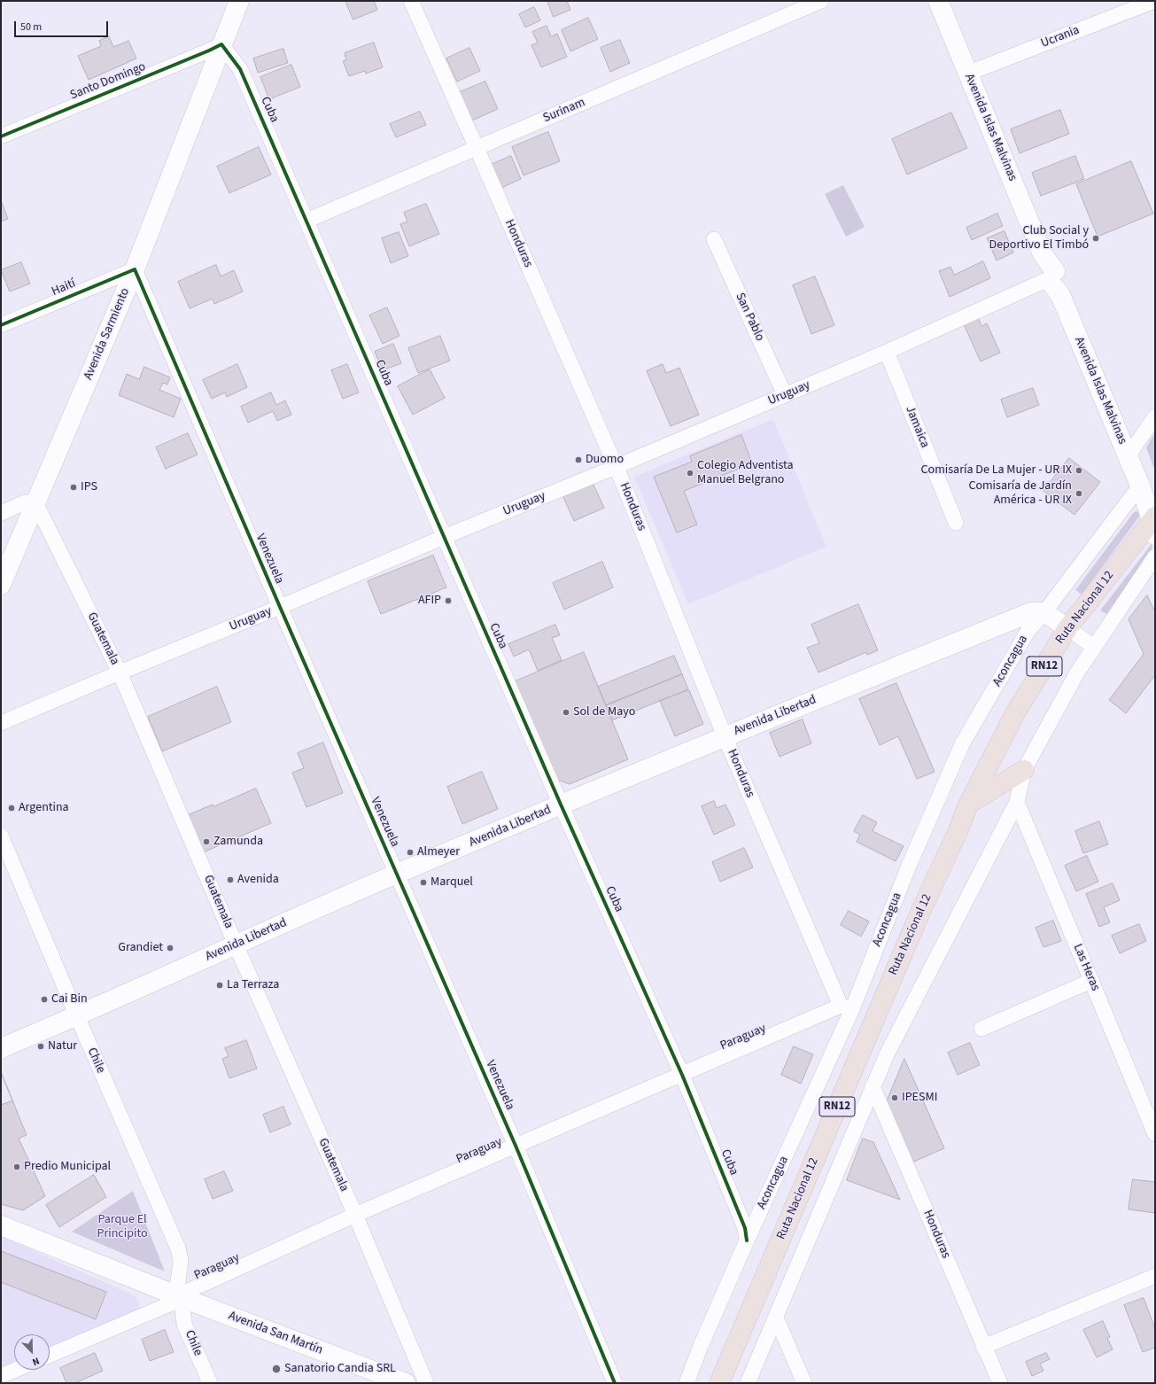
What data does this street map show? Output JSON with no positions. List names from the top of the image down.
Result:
{
  "streets": {
    "highway": ["Ruta Nacional 12", "RN12"],
    "main road": [
      "Avenida Islas Malvinas",
      "Avenida Sarmiento",
      "Avenida Libertad",
      "Avenida San Martín"
    ],
    "street": [
      "Ucrania",
      "Santo Domingo",
      "Cuba",
      "Surinam",
      "Honduras",
      "Haití",
      "San Pablo",
      "Uruguay",
      "Jamaica",
      "Venezuela",
      "Guatemala",
      "Aconcagua",
      "Las Heras",
      "Paraguay",
      "Chile"
    ]
  },
  "crossings": [
    ["Ucrania", "Avenida Islas Malvinas"],
    ["Santo Domingo", "Cuba"],
    ["Santo Domingo", "Avenida Sarmiento"],
    ["Cuba", "Surinam"],
    ["Cuba", "Avenida Sarmiento"],
    ["Cuba", "Uruguay"],
    ["Cuba", "Aconcagua"],
    ["Cuba", "Avenida Libertad"],
    ["Cuba", "Paraguay"],
    ["Surinam", "Honduras"],
    ["Avenida Islas Malvinas", "Uruguay"],
    ["Avenida Islas Malvinas", "Ruta Nacional 12"],
    ["Avenida Islas Malvinas", "Aconcagua"],
    ["Honduras", "Uruguay"],
    ["Honduras", "Aconcagua"],
    ["Honduras", "Avenida Libertad"],
    ["Honduras", "Paraguay"],
    ["Haití", "Avenida Sarmiento"],
    ["Haití", "Venezuela"],
    ["San Pablo", "Uruguay"],
    ["Avenida Sarmiento", "Venezuela"],
    ["Avenida Sarmiento", "Guatemala"],
    ["Uruguay", "Jamaica"],
    ["Uruguay", "Venezuela"],
    ["Uruguay", "Guatemala"],
    ["Venezuela", "Avenida Libertad"],
    ["Venezuela", "Paraguay"],
    ["Guatemala", "Avenida Libertad"],
    ["Guatemala", "Paraguay"],
    ["Aconcagua", "Avenida Libertad"],
    ["Aconcagua", "Paraguay"],
    ["Avenida Libertad", "Chile"],
    ["Paraguay", "Chile"],
    ["Paraguay", "Avenida San Martín"],
    ["Chile", "Avenida San Martín"]
  ],
  "parks": ["Parque El Principito"],
  "places": [
    "Club Social y Deportivo El Timbó",
    "Duomo",
    "Comisaría De La Mujer - UR IX",
    "Colegio Adventista Manuel Belgrano",
    "IPS",
    "Comisaría de Jardín América - UR IX",
    "AFIP",
    "Sol de Mayo",
    "Argentina",
    "Zamunda",
    "Almeyer",
    "Avenida",
    "Marquel",
    "Grandiet",
    "La Terraza",
    "Cai Bin",
    "Natur",
    "IPESMI",
    "Predio Municipal",
    "Sanatorio Candia SRL"
  ],
  "scale_bar": "50 m",
  "north": "bottom right"
}
